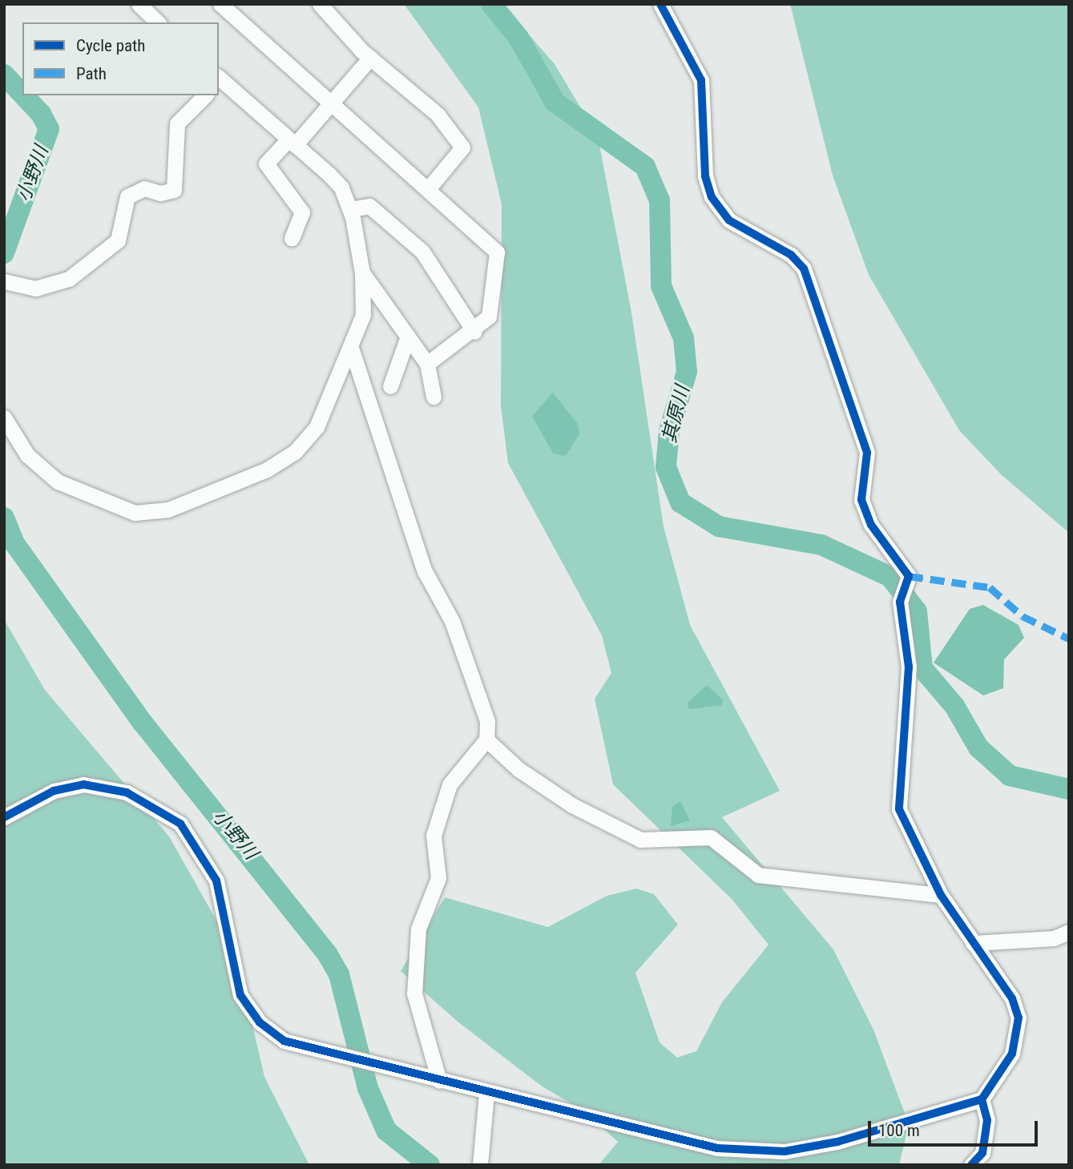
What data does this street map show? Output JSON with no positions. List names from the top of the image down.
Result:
{
  "water": ["小野川", "其原川"],
  "legend": ["Cycle path", "Path"],
  "scale_bar": "100 m"
}
